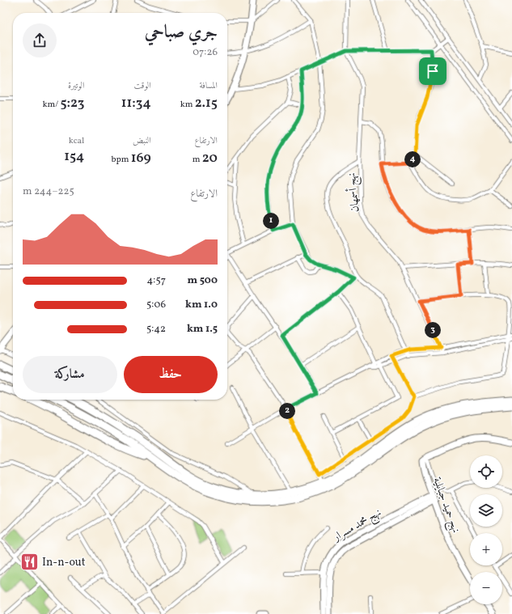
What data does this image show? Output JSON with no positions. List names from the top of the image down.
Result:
{
  "streets": {
    "street": ["نهج أسمهان", "نهج حميد جبايلية", "نهج محمد مسرار"]
  },
  "crossings": [
    ["نهج حميد جبايلية", "نهج محمد مسرار"]
  ],
  "places": {
    "restaurant": ["In-n-out"]
  },
  "page": {
    "heading": ["جري صباحي", "07:26"],
    "stats": [
      ["المسافة", "2.15 km"],
      ["الوقت", "11:34"],
      ["الوتيرة", "5:23 /km"],
      ["الارتفاع", "20 m"],
      ["النبض", "169 bpm"],
      ["kcal", "154"]
    ],
    "pins": [
      "4",
      "1",
      "3",
      "2"
    ],
    "chart": ["الارتفاع", "225–244 m"],
    "list": [
      {
        "name": "500 m",
        "note": "4:57"
      },
      {
        "name": "1.0 km",
        "note": "5:06"
      },
      {
        "name": "1.5 km",
        "note": "5:42"
      }
    ],
    "buttons": ["حفظ", "مشاركة"],
    "map_buttons": ["+", "−"]
  }
}
